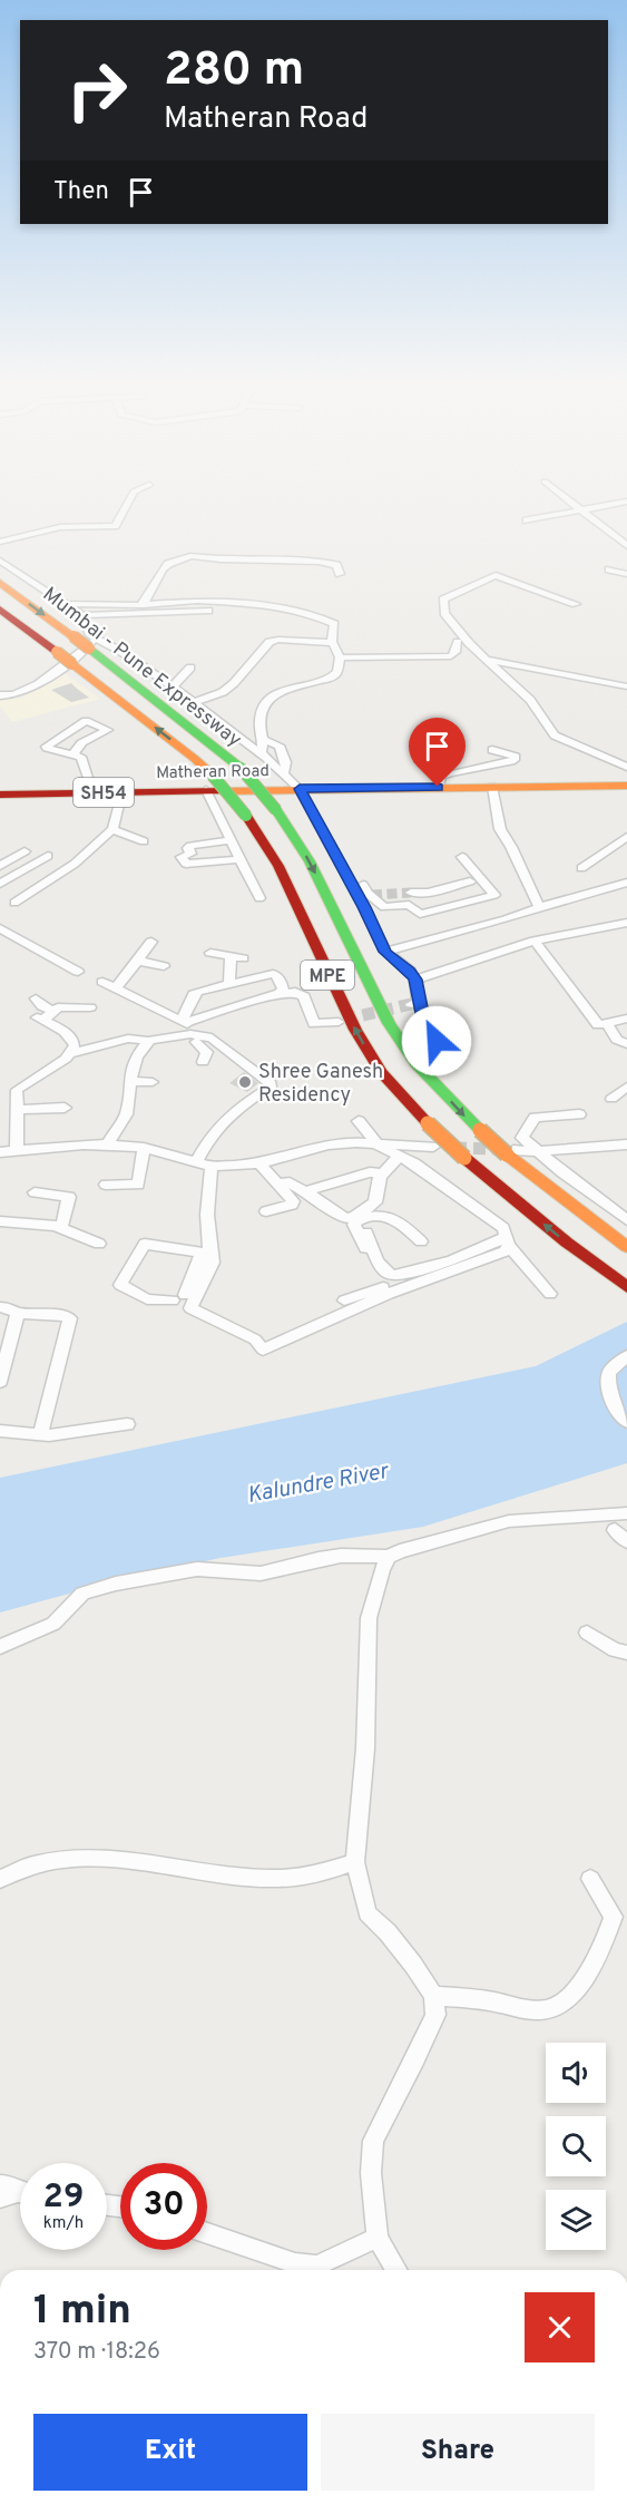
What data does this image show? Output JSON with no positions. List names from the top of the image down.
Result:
{
  "streets": {
    "main road": [
      "Mumbai - Pune Expressway",
      "Matheran Road",
      "SH54",
      "MPE"
    ]
  },
  "crossings": [
    ["Mumbai - Pune Expressway", "Matheran Road"]
  ],
  "water": ["Kalundre River"],
  "places": ["Shree Ganesh Residency"],
  "page": {
    "turn": ["280 m", "Matheran Road"],
    "then": "Then",
    "speed": "29 km/h",
    "limit": "30",
    "heading": ["1 min", "370 m · 18:26"],
    "buttons": ["Exit", "Share"]
  }
}
